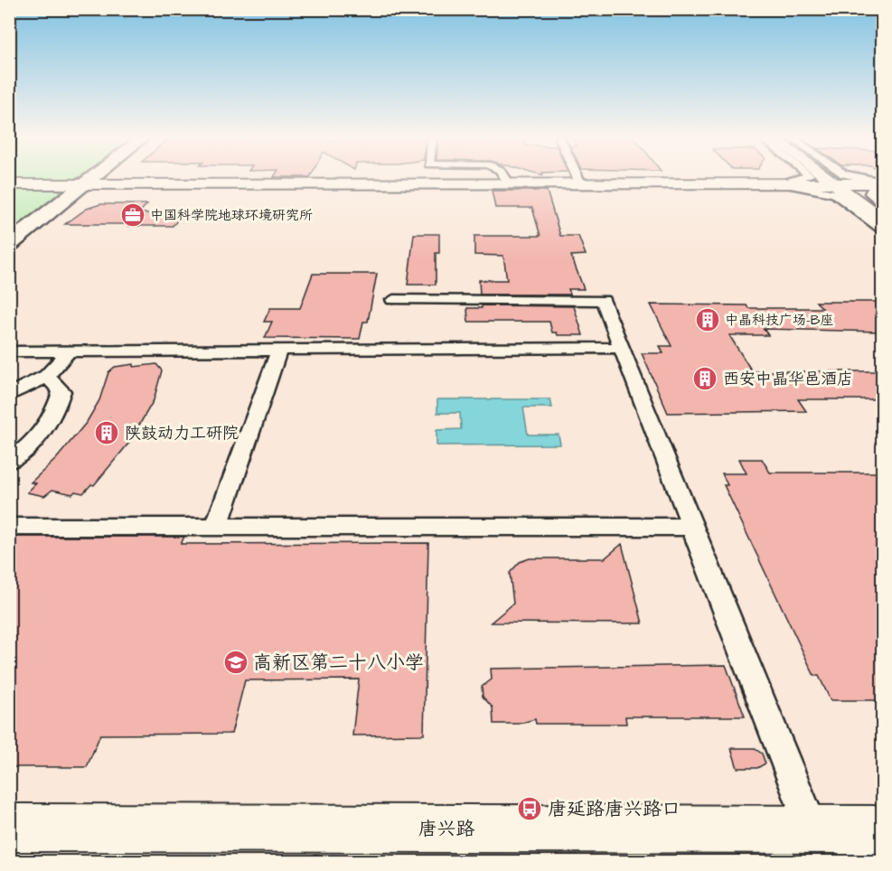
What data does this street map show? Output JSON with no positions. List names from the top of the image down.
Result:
{
  "streets": {
    "street": ["唐兴路"]
  },
  "places": {
    "office": ["中国科学院地球环境研究所"],
    "building": ["中晶科技广场-B座", "西安中晶华邑酒店", "陕鼓动力工研院"],
    "school or university": ["高新区第二十八小学"],
    "bus stop": ["唐延路唐兴路口"]
  }
}
